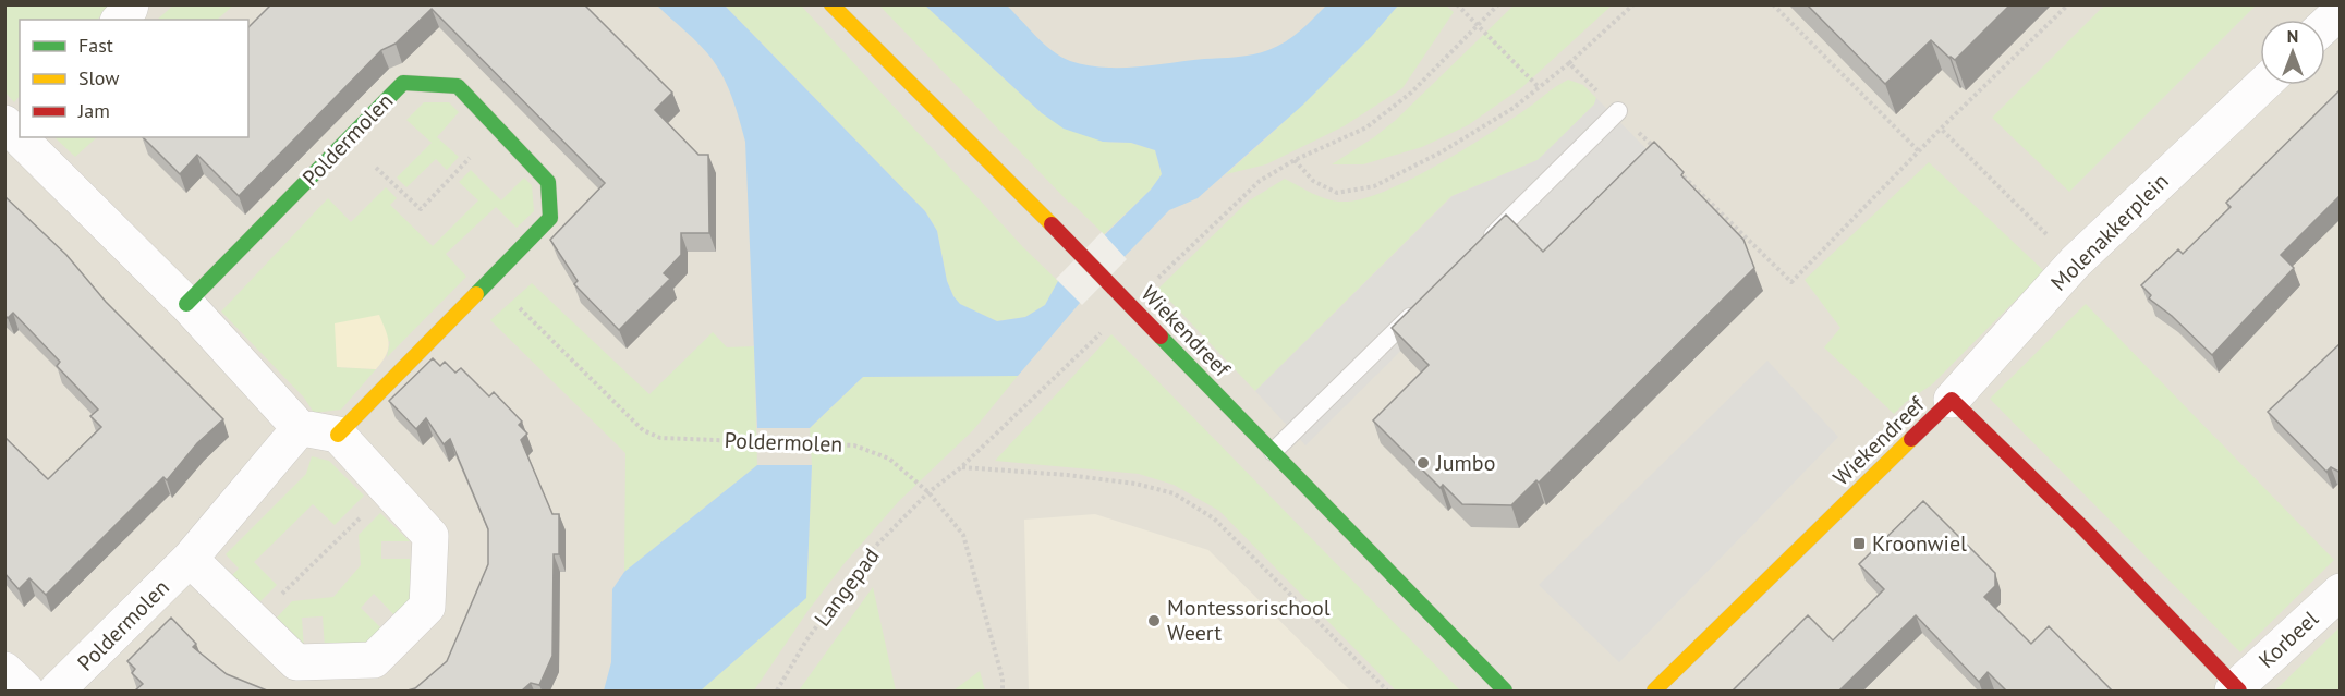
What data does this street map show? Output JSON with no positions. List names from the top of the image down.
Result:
{
  "streets": {
    "street": [
      "Poldermolen",
      "Molenakkerplein",
      "Wiekendreef",
      "Korbeel"
    ],
    "path": ["Langepad"]
  },
  "crossings": [
    ["Poldermolen", "Langepad"],
    ["Molenakkerplein", "Wiekendreef"],
    ["Wiekendreef", "Korbeel"]
  ],
  "places": {
    "other": ["Jumbo", "Montessorischool Weert"],
    "transit": ["Kroonwiel"]
  },
  "legend": ["Fast", "Slow", "Jam"],
  "north": "top"
}
